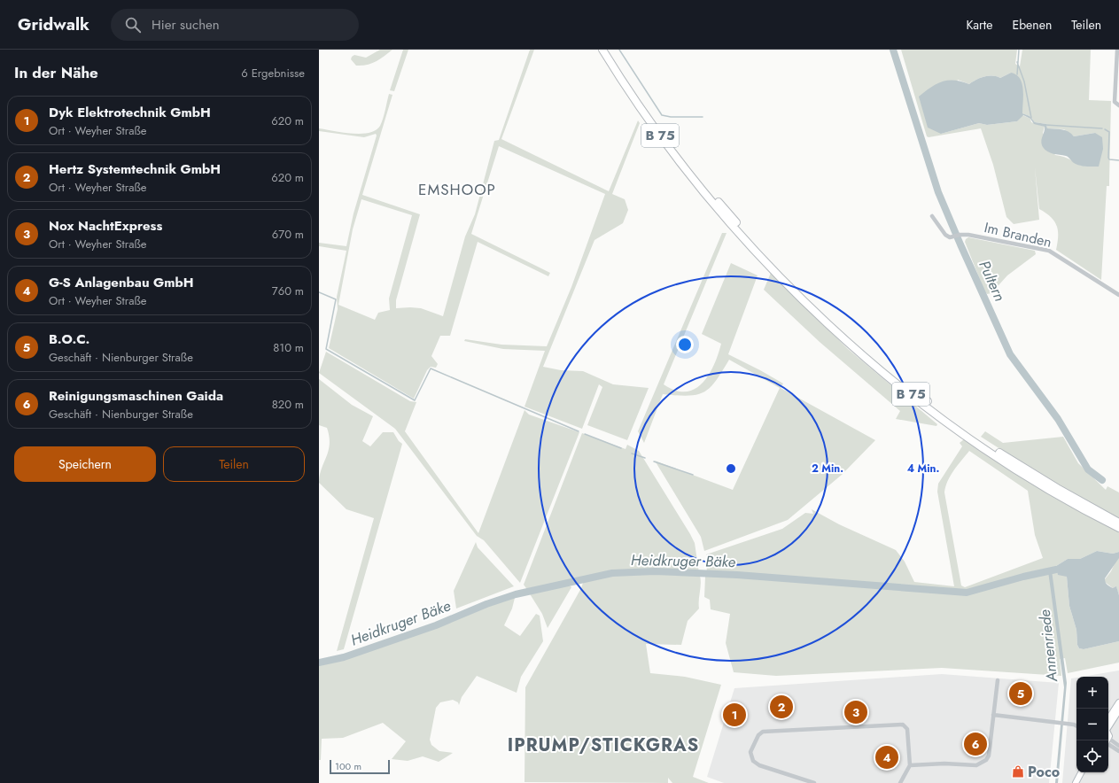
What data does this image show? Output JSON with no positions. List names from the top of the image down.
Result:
{
  "streets": {
    "highway": ["B 75"],
    "street": ["Im Branden"]
  },
  "districts": ["EMSHOOP", "IPRUMP/STICKGRAS"],
  "water": ["Pultern", "Heidkruger Bäke", "Annenriede"],
  "places": {
    "shop": ["Poco"]
  },
  "scale_bar": "100 m",
  "page": {
    "header": "Gridwalk",
    "search": "Hier suchen",
    "nav": ["Karte", "Ebenen", "Teilen"],
    "heading": ["In der Nähe", "6 Ergebnisse"],
    "list": [
      {
        "mark": "1",
        "name": "Dyk Elektrotechnik GmbH",
        "note": "Ort · Weyher Straße",
        "value": "620 m"
      },
      {
        "mark": "2",
        "name": "Hertz Systemtechnik GmbH",
        "note": "Ort · Weyher Straße",
        "value": "620 m"
      },
      {
        "mark": "3",
        "name": "Nox NachtExpress",
        "note": "Ort · Weyher Straße",
        "value": "670 m"
      },
      {
        "mark": "4",
        "name": "G-S Anlagenbau GmbH",
        "note": "Ort · Weyher Straße",
        "value": "760 m"
      },
      {
        "mark": "5",
        "name": "B.O.C.",
        "note": "Geschäft · Nienburger Straße",
        "value": "810 m"
      },
      {
        "mark": "6",
        "name": "Reinigungsmaschinen Gaida",
        "note": "Geschäft · Nienburger Straße",
        "value": "820 m"
      }
    ],
    "buttons": ["Speichern", "Teilen"],
    "map_buttons": ["+", "−"],
    "pins": [
      "5",
      "2",
      "3",
      "1",
      "6",
      "4"
    ],
    "scale": "100 m"
  },
  "rings": ["2 Min.", "4 Min."]
}
